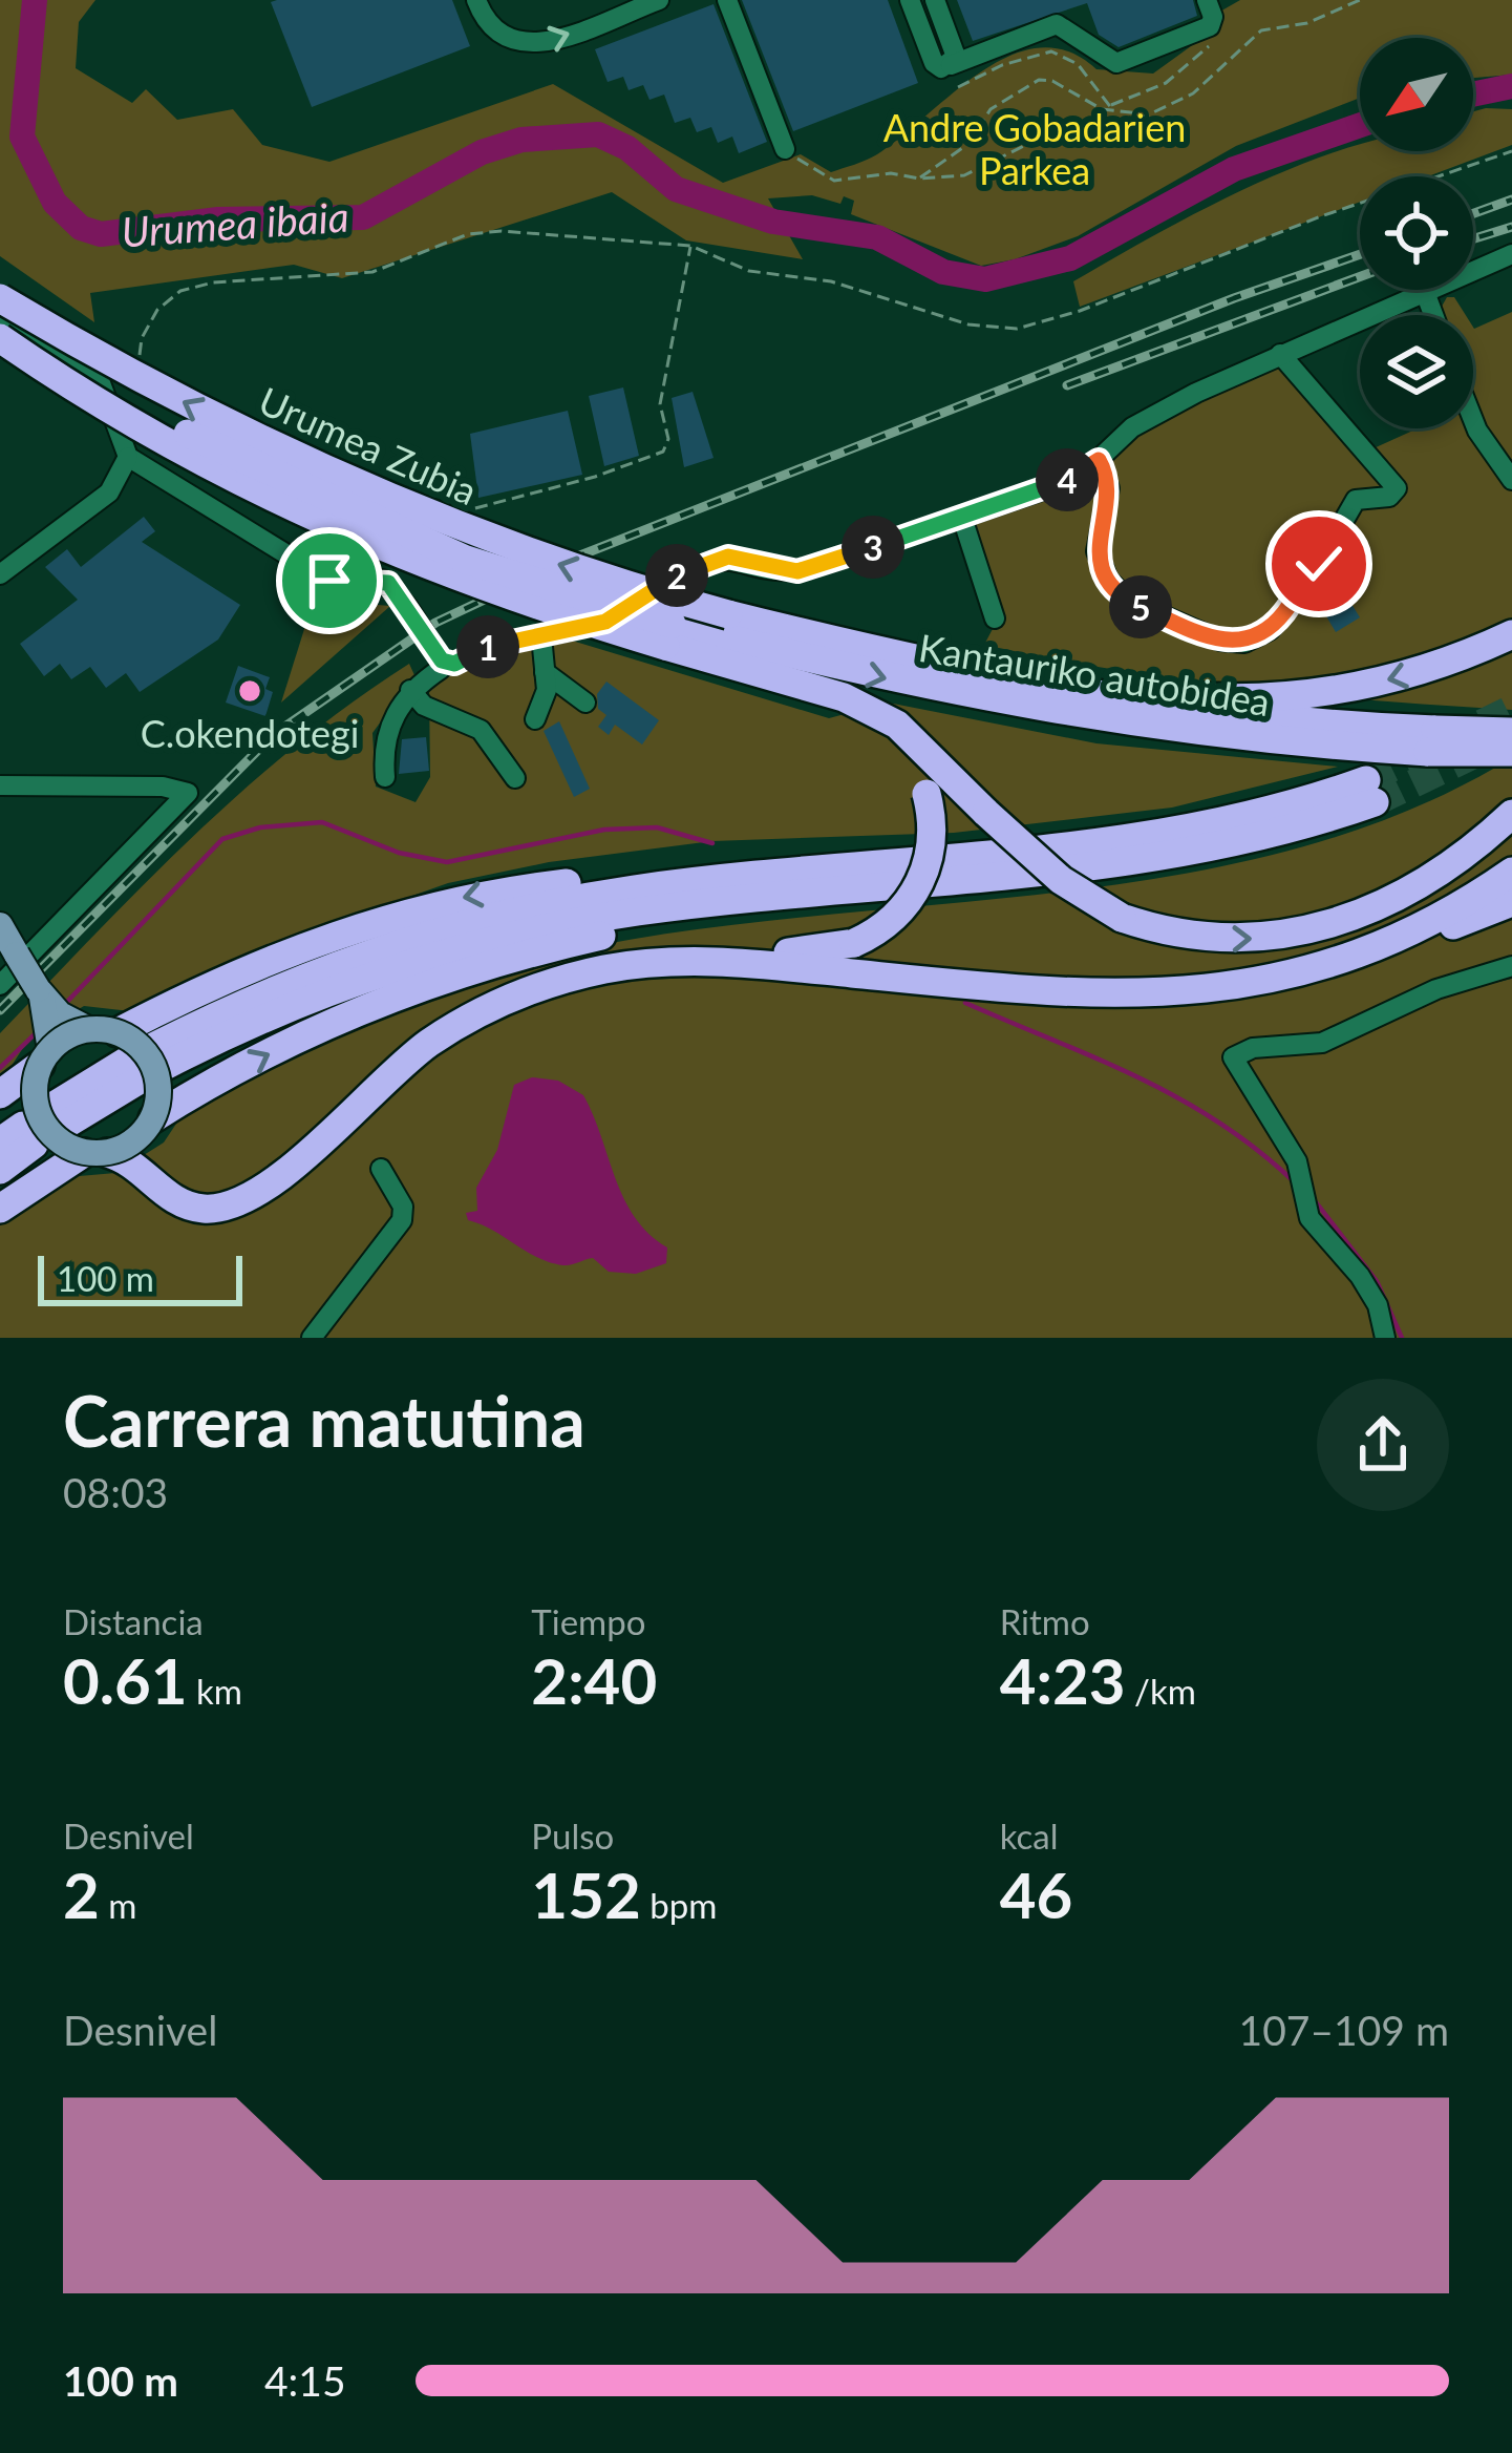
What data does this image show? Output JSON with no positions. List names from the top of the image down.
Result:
{
  "streets": {
    "highway": ["Urumea Zubia", "Kantauriko autobidea"]
  },
  "crossings": [
    ["Urumea Zubia", "Kantauriko autobidea"]
  ],
  "water": ["Urumea ibaia"],
  "parks": ["Andre Gobadarien Parkea"],
  "places": ["C.okendotegi"],
  "scale_bar": "100 m",
  "north": "bottom left",
  "page": {
    "pins": [
      "4",
      "3",
      "2",
      "5",
      "1"
    ],
    "scale": "100 m",
    "heading": ["Carrera matutina", "08:03"],
    "stats": [
      ["Distancia", "0.61 km"],
      ["Tiempo", "2:40"],
      ["Ritmo", "4:23 /km"],
      ["Desnivel", "2 m"],
      ["Pulso", "152 bpm"],
      ["kcal", "46"]
    ],
    "chart": ["Desnivel", "107–109 m"],
    "list": [
      {
        "name": "100 m",
        "note": "4:15"
      }
    ]
  }
}
